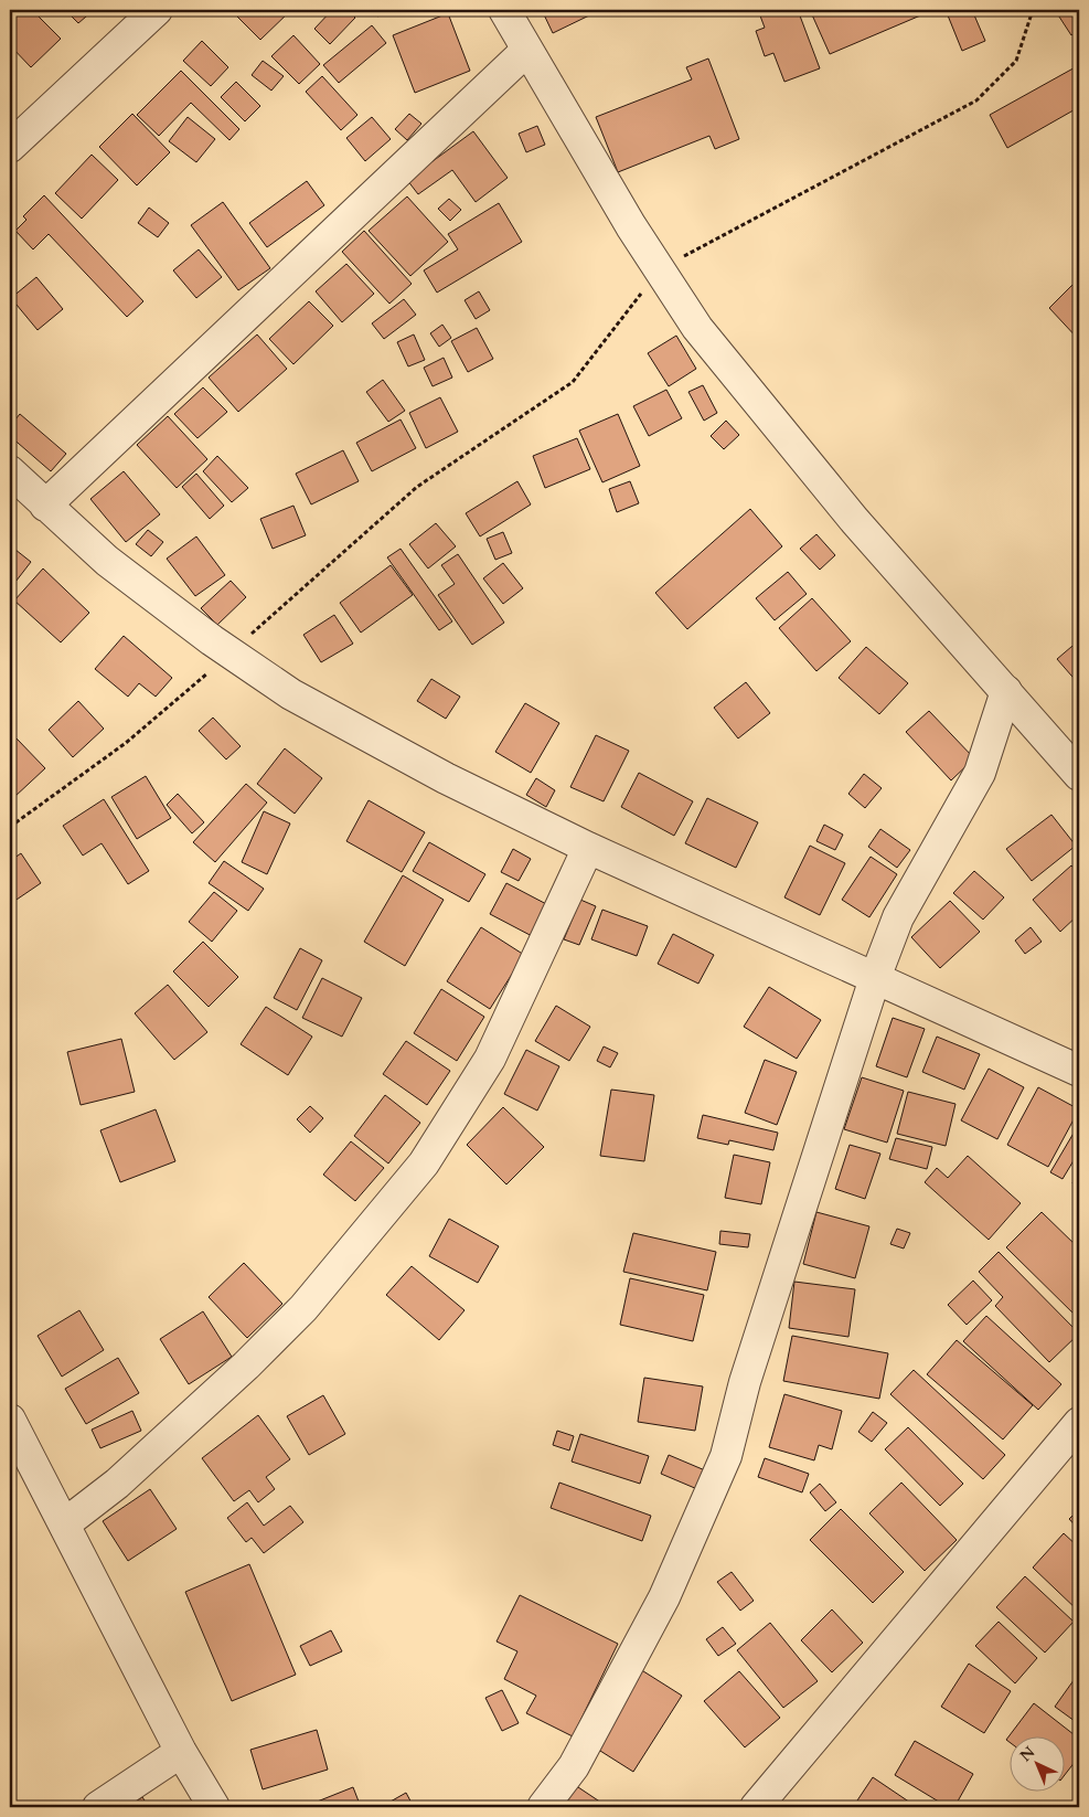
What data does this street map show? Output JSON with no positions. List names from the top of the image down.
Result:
{
  "north": "top left"
}
